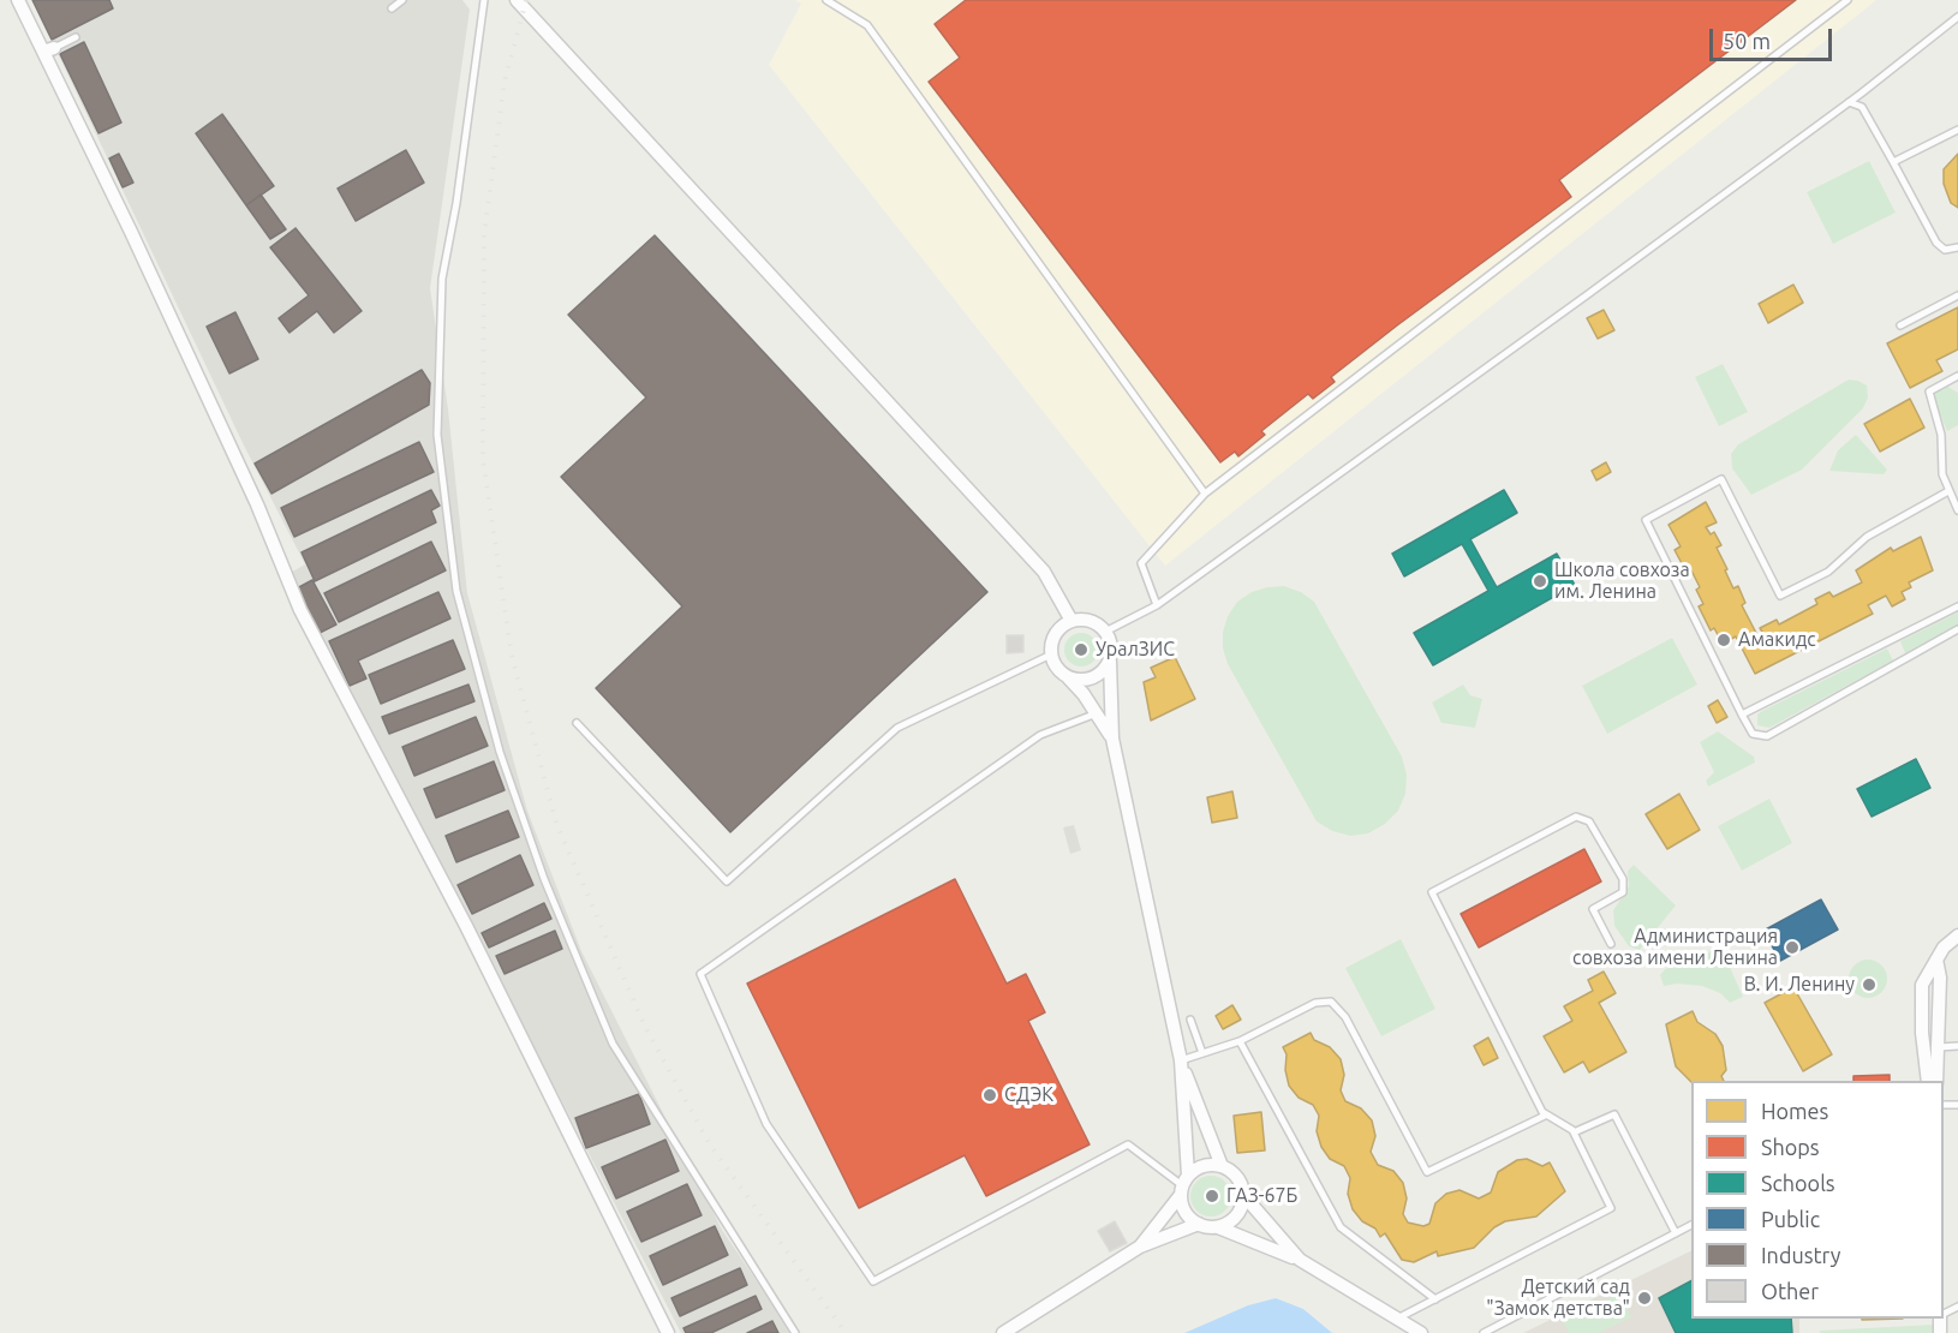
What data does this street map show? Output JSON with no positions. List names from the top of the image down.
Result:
{
  "places": [
    "Школа совхоза им. Ленина",
    "Амакидс",
    "УралЗИС",
    "Администрация совхоза имени Ленина",
    "В. И. Ленину",
    "СДЭК",
    "ГАЗ-67Б",
    "Детский сад \"Замок детства\""
  ],
  "legend": [
    "Homes",
    "Shops",
    "Schools",
    "Public",
    "Industry",
    "Other"
  ],
  "scale_bar": "50 m"
}
